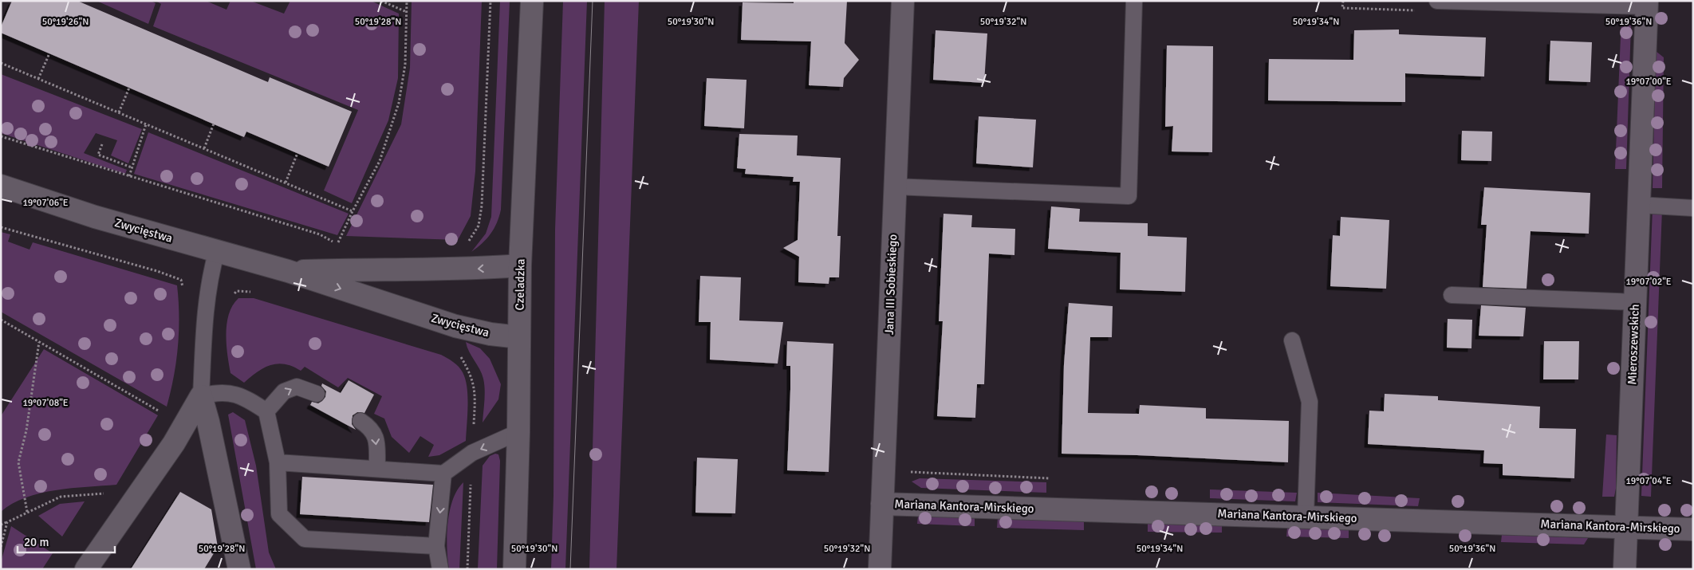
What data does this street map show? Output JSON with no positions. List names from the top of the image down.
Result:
{
  "streets": {
    "street": [
      "Zwycięstwa",
      "Czeladzka",
      "Jana III Sobieskiego",
      "Mieroszewskich",
      "Mariana Kantora-Mirskiego"
    ]
  },
  "crossings": [
    ["Zwycięstwa", "Czeladzka"],
    ["Jana III Sobieskiego", "Mariana Kantora-Mirskiego"],
    ["Mieroszewskich", "Mariana Kantora-Mirskiego"]
  ],
  "scale_bar": "20 m",
  "coordinates": [
    "50°19'26\"N",
    "50°19'28\"N",
    "50°19'30\"N",
    "50°19'32\"N",
    "50°19'34\"N",
    "50°19'36\"N",
    "19°07'00\"E",
    "19°07'06\"E",
    "19°07'02\"E",
    "19°07'08\"E",
    "19°07'04\"E"
  ]
}
